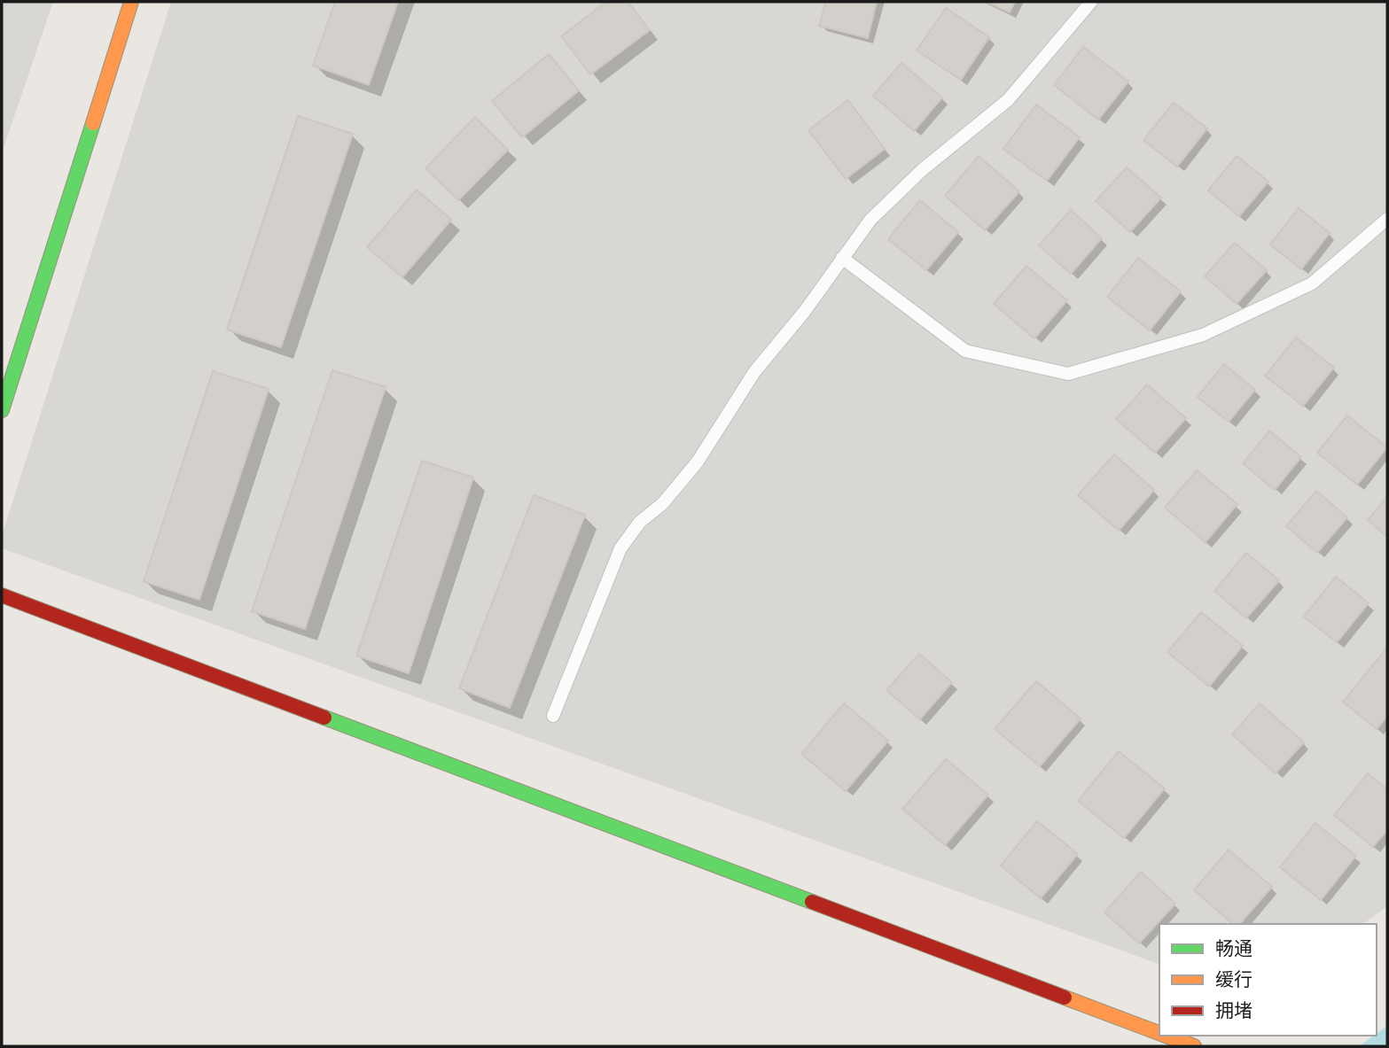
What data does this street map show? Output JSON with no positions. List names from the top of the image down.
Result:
{
  "legend": ["畅通", "缓行", "拥堵"]
}
